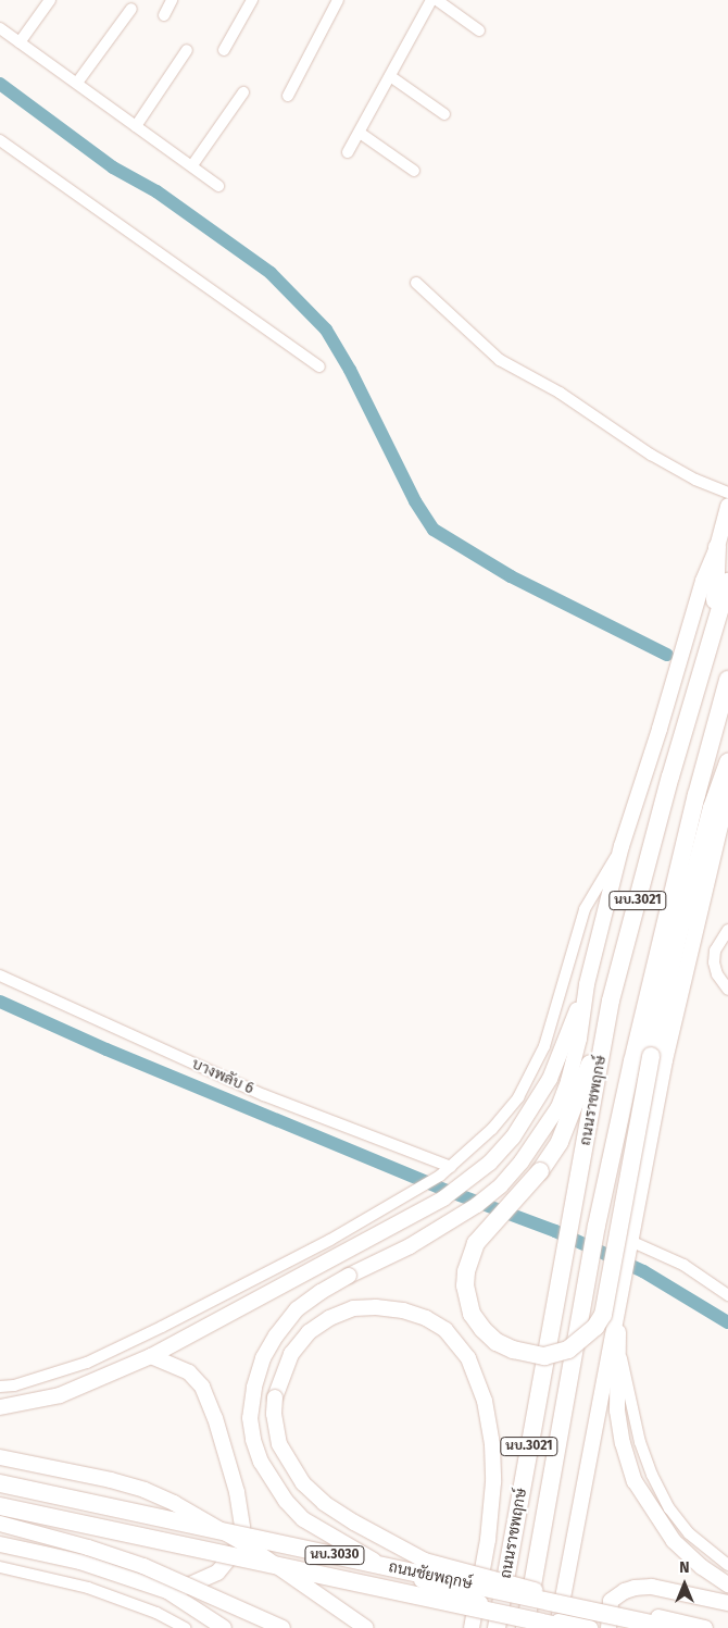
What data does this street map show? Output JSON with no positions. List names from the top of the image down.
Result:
{
  "streets": {
    "main road": [
      "นบ.3021",
      "ถนนราชพฤกษ์",
      "นบ.3030",
      "ถนนชัยพฤกษ์"
    ],
    "street": ["บางพลับ 6"]
  },
  "north": "top"
}
